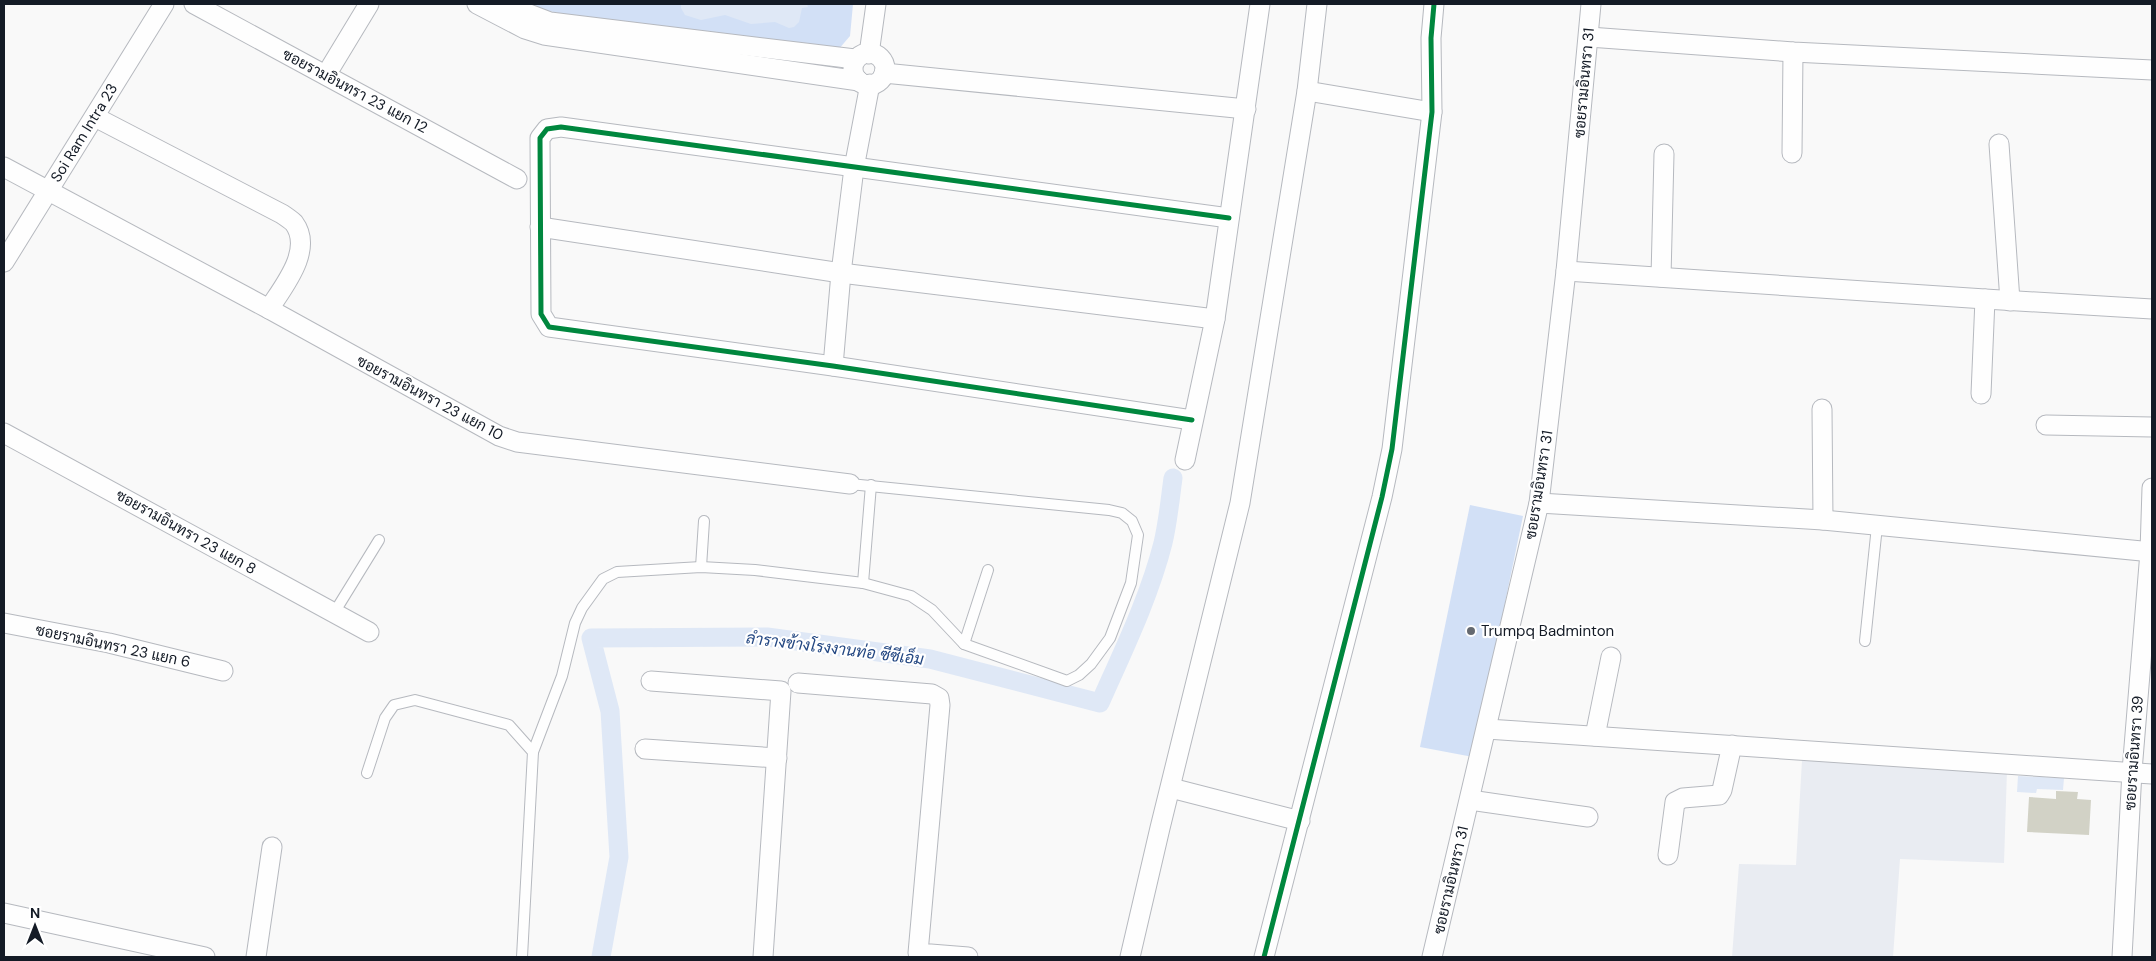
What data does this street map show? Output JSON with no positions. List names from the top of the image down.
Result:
{
  "streets": {
    "street": [
      "ซอยรามอินทรา 31",
      "ซอยรามอินทรา 23 แยก 12",
      "Soi Ram Intra 23",
      "ซอยรามอินทรา 23 แยก 10",
      "ซอยรามอินทรา 23 แยก 8",
      "ซอยรามอินทรา 23 แยก 6",
      "ซอยรามอินทรา 39"
    ]
  },
  "crossings": [
    ["Soi Ram Intra 23", "ซอยรามอินทรา 23 แยก 10"]
  ],
  "water": ["ลำรางข้างโรงงานท่อ ซีซีเอ็ม"],
  "places": ["Trumpq Badminton"],
  "north": "top"
}
